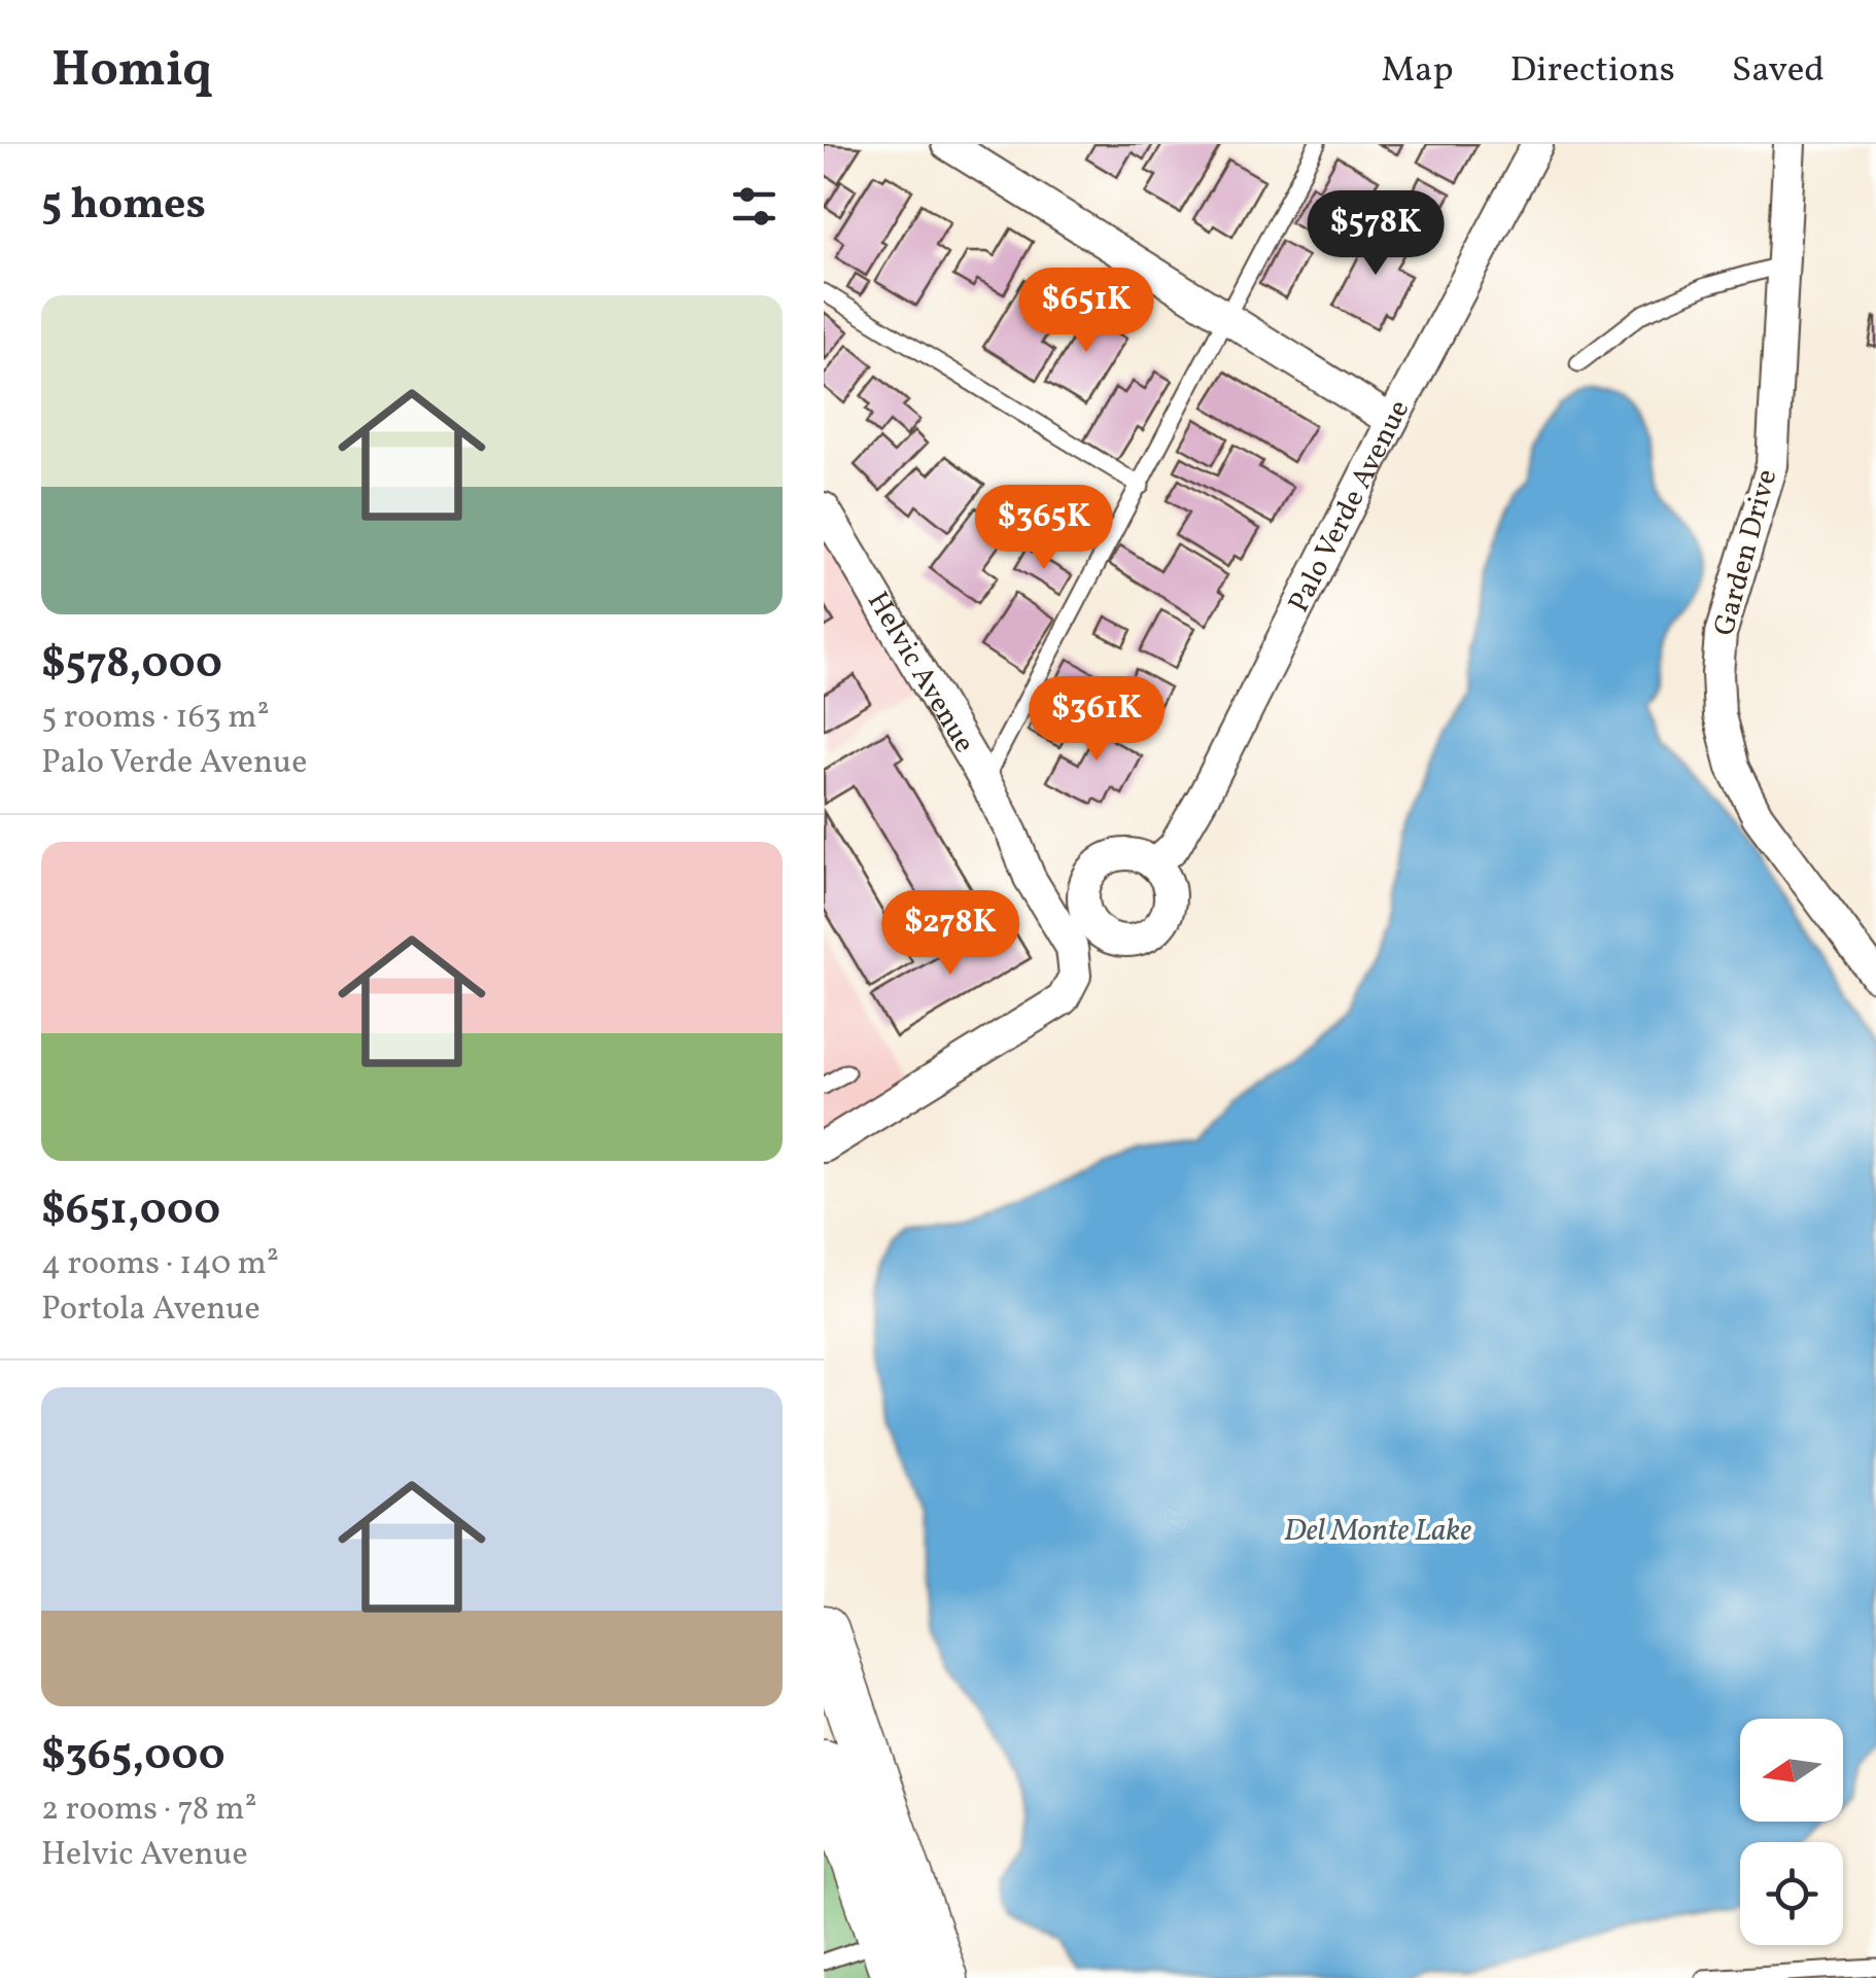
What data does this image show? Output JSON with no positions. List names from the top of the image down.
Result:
{
  "streets": {
    "street": ["Palo Verde Avenue", "Garden Drive", "Helvic Avenue"]
  },
  "crossings": [
    ["Palo Verde Avenue", "Helvic Avenue"]
  ],
  "water": ["Del Monte Lake"],
  "north": "left",
  "page": {
    "header": "Homiq",
    "nav": ["Map", "Directions", "Saved"],
    "heading": "5 homes",
    "price": [
      "$578K",
      "$651K",
      "$365K",
      "$361K",
      "$278K"
    ],
    "list": [
      {
        "name": "$578,000",
        "note": "5 rooms · 163 m² · Palo Verde Avenue"
      },
      {
        "name": "$651,000",
        "note": "4 rooms · 140 m² · Portola Avenue"
      },
      {
        "name": "$365,000",
        "note": "2 rooms · 78 m² · Helvic Avenue"
      }
    ]
  }
}
